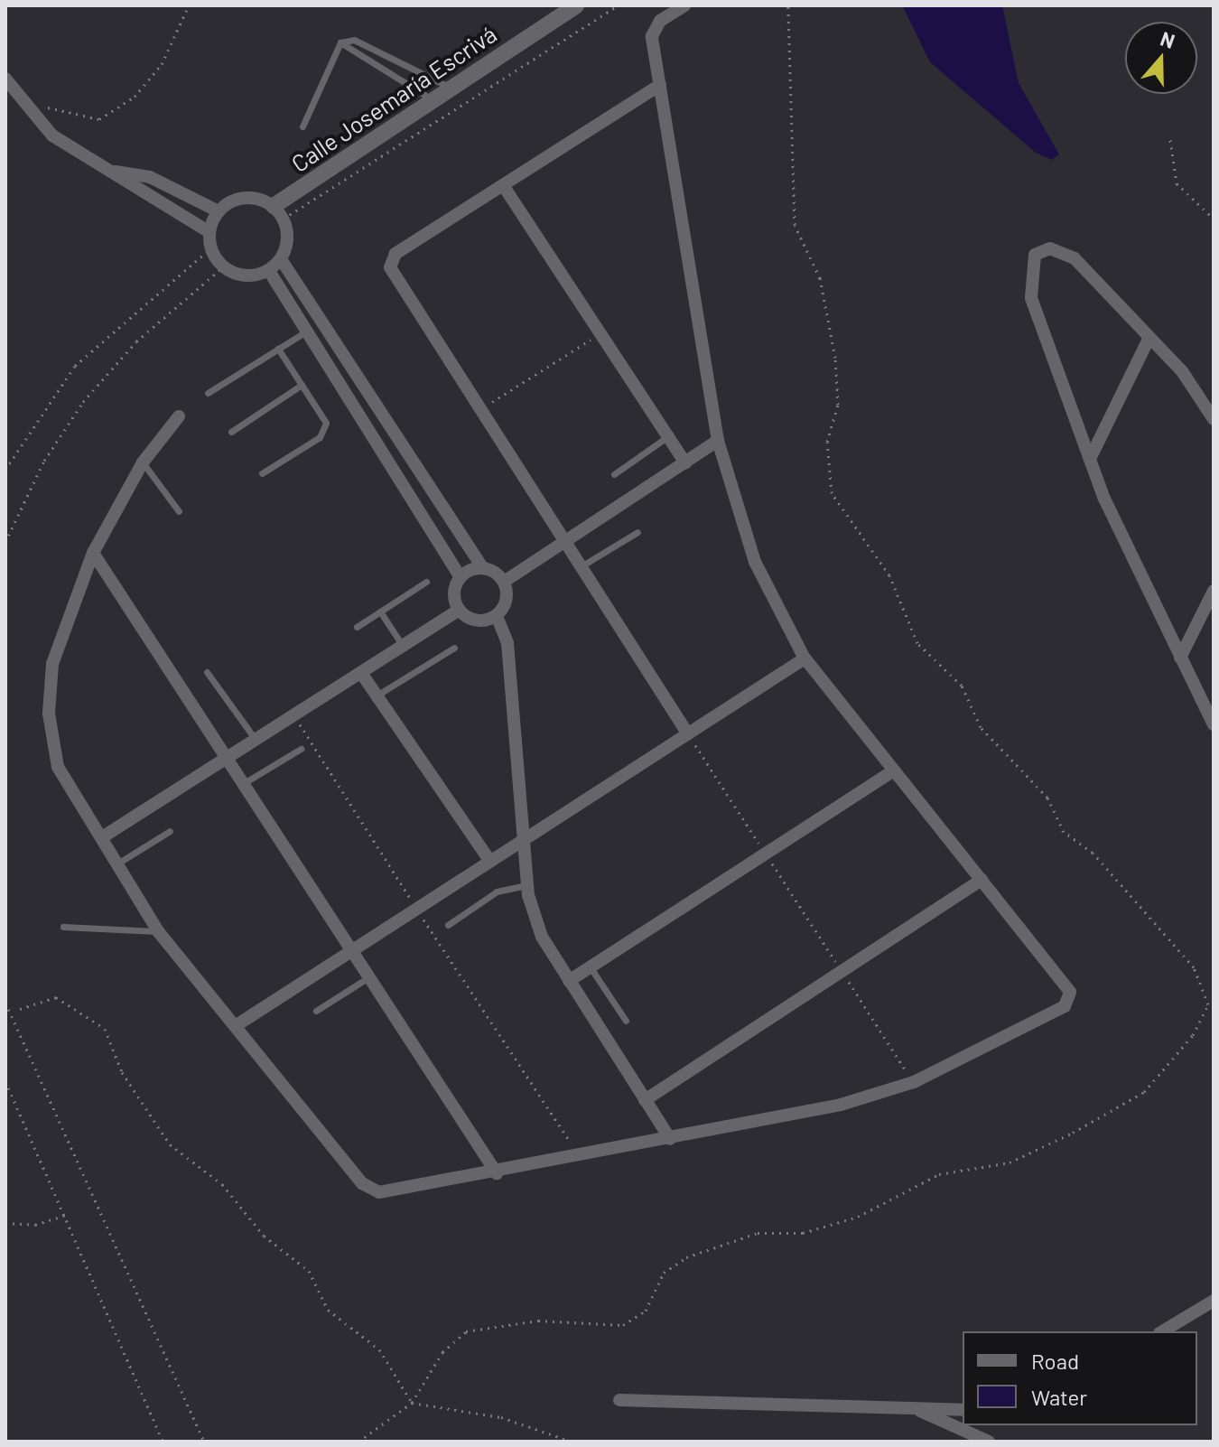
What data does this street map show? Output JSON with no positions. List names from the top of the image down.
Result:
{
  "streets": {
    "street": ["Calle Josemaría Escrivá"]
  },
  "legend": ["Road", "Water"],
  "north": "top"
}
